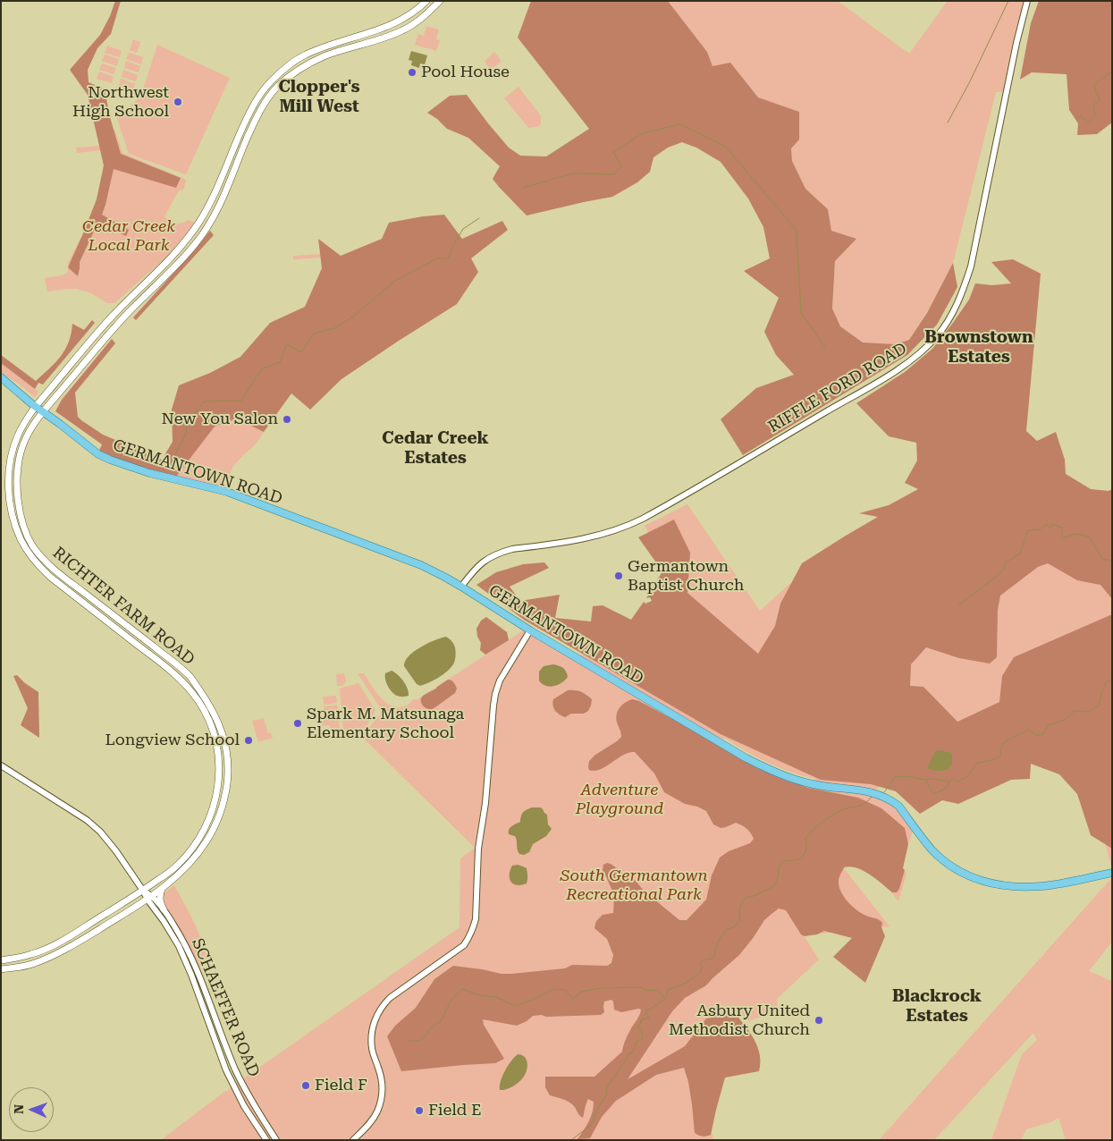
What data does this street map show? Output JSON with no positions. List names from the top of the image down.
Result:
{
  "streets": {
    "main road": ["GERMANTOWN ROAD", "RICHTER FARM ROAD"],
    "street": ["RIFFLE FORD ROAD", "SCHAEFFER ROAD"]
  },
  "crossings": [
    ["RIFFLE FORD ROAD", "GERMANTOWN ROAD"],
    ["GERMANTOWN ROAD", "RICHTER FARM ROAD"],
    ["RICHTER FARM ROAD", "SCHAEFFER ROAD"]
  ],
  "districts": [
    "Clopper's Mill West",
    "Brownstown Estates",
    "Cedar Creek Estates",
    "Blackrock Estates"
  ],
  "parks": ["Cedar Creek Local Park", "Adventure Playground", "South Germantown Recreational Park"],
  "places": [
    "Pool House",
    "Northwest High School",
    "New You Salon",
    "Germantown Baptist Church",
    "Spark M. Matsunaga Elementary School",
    "Longview School",
    "Asbury United Methodist Church",
    "Field F",
    "Field E"
  ],
  "north": "left"
}
